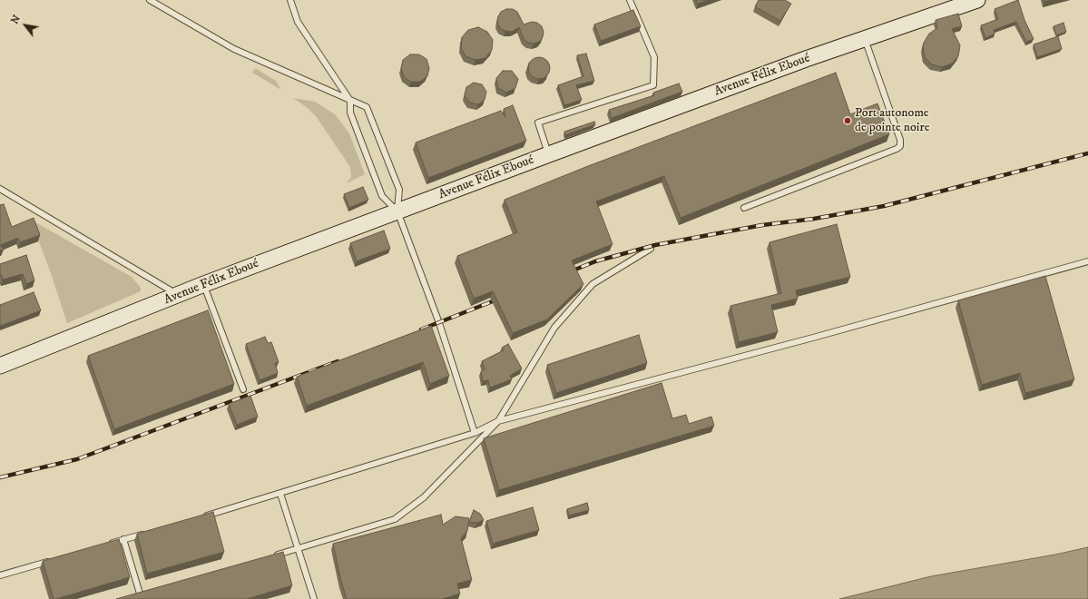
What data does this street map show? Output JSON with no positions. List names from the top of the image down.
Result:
{
  "streets": {
    "street": ["Avenue Félix Eboué"]
  },
  "places": ["Port autonome de pointe noire"],
  "north": "top left"
}
